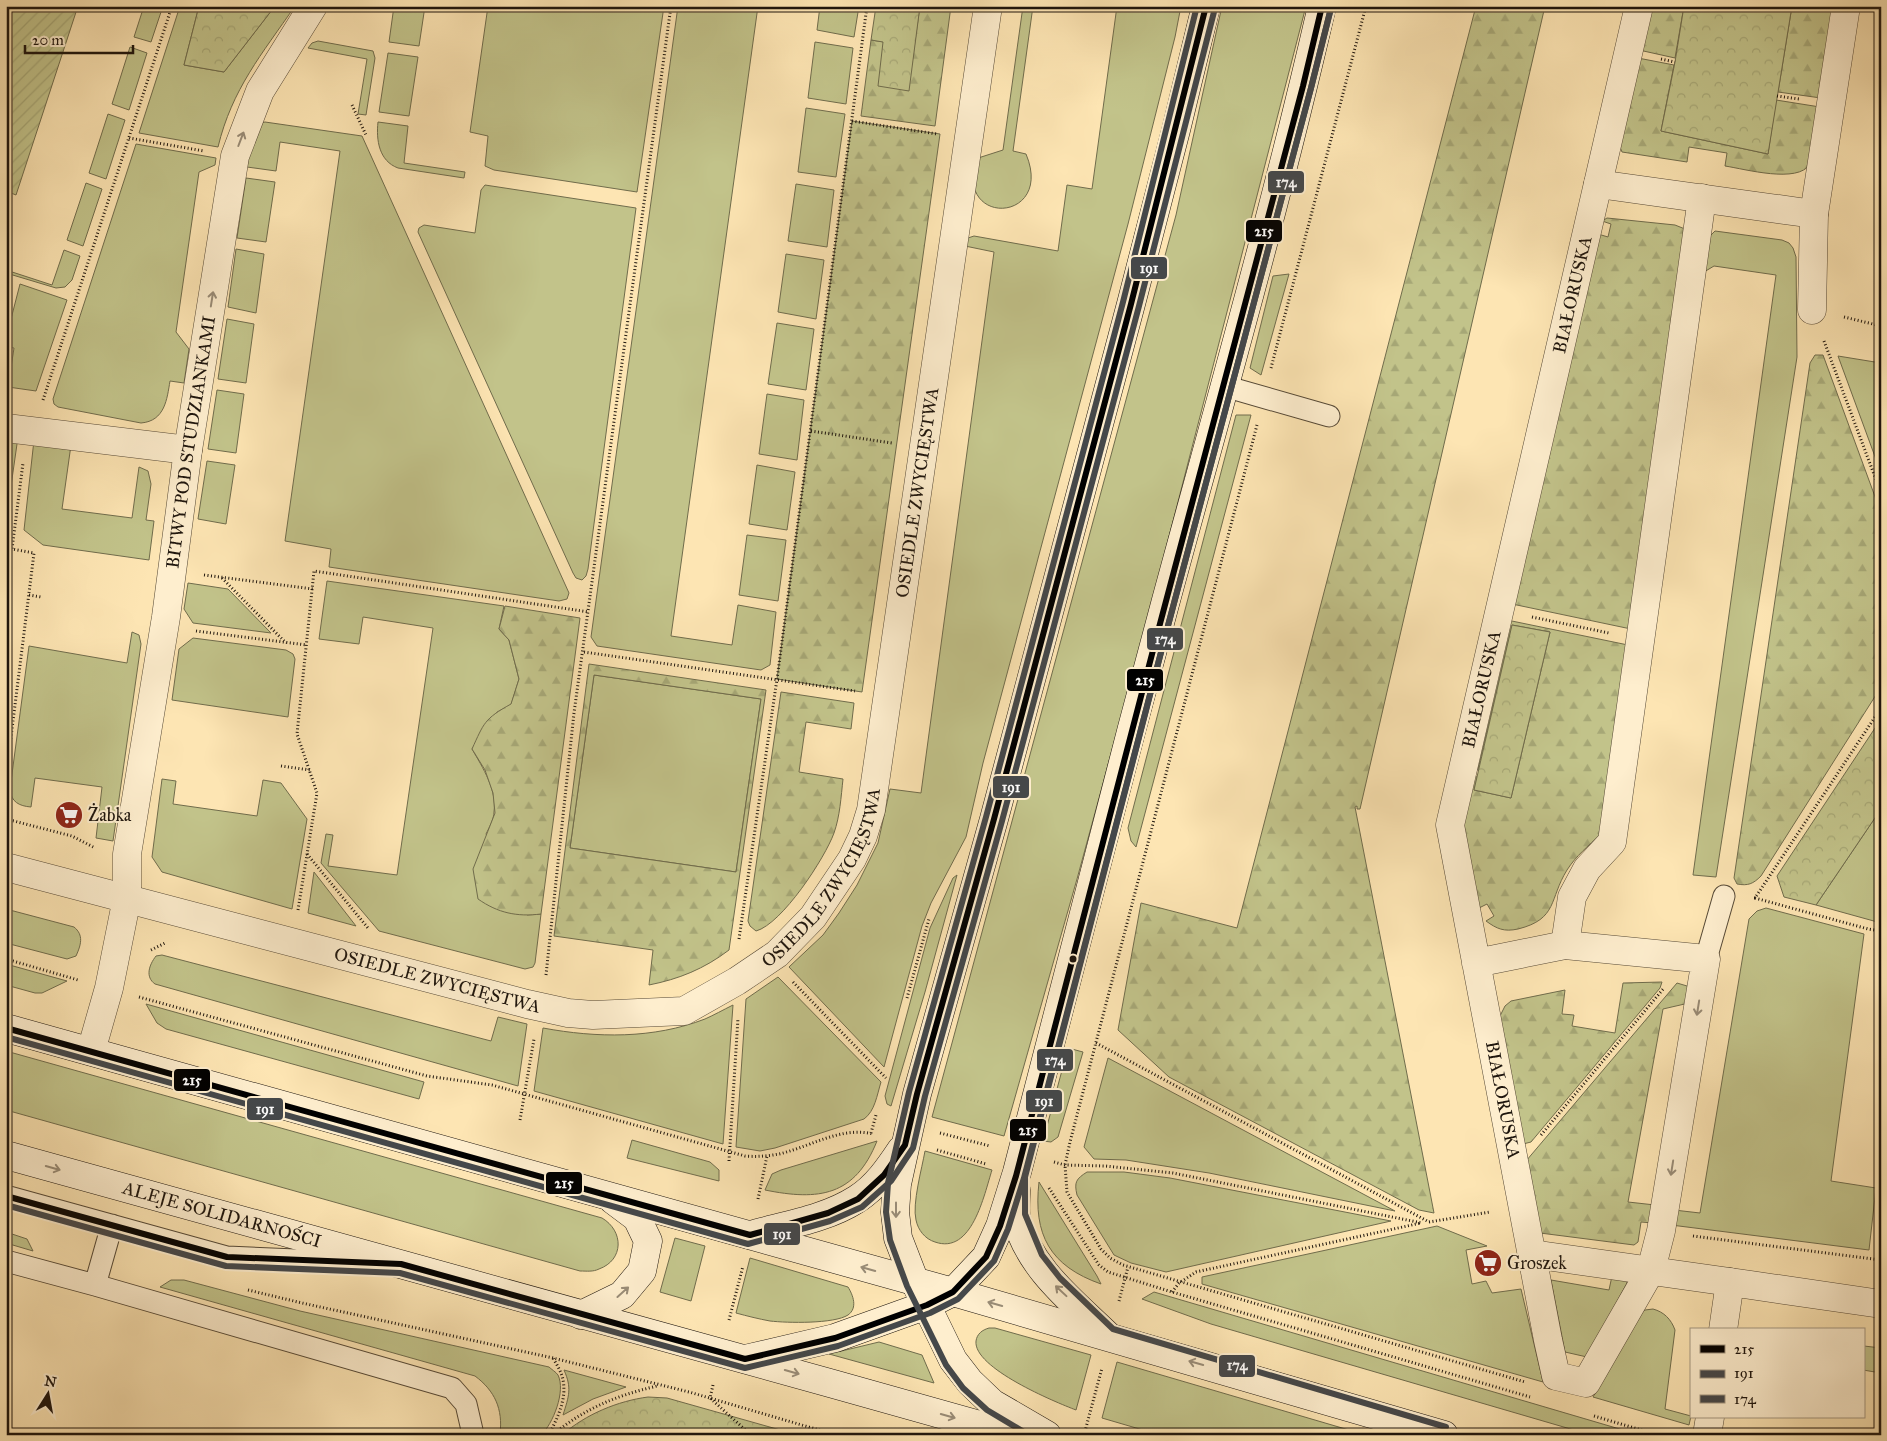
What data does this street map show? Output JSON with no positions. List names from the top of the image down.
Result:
{
  "streets": {
    "street": [
      "BIAŁORUSKA",
      "BITWY POD STUDZIANKAMI",
      "OSIEDLE ZWYCIĘSTWA",
      "ALEJE SOLIDARNOŚCI"
    ]
  },
  "crossings": [
    ["BITWY POD STUDZIANKAMI", "OSIEDLE ZWYCIĘSTWA"]
  ],
  "one_way": ["BITWY POD STUDZIANKAMI"],
  "places": {
    "supermarket": ["Żabka", "Groszek"]
  },
  "lines": ["transit line 215", "transit line 174", "transit line 191"],
  "legend": ["215", "191", "174"],
  "scale_bar": "20 m",
  "north": "top"
}
